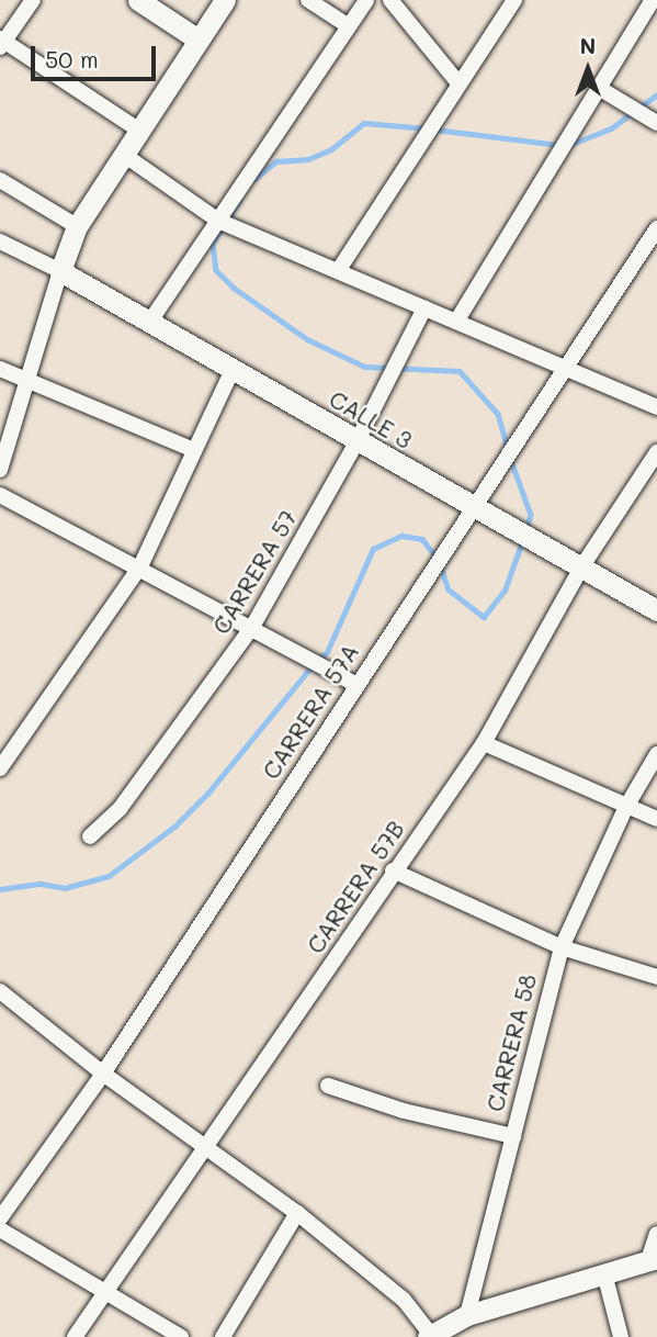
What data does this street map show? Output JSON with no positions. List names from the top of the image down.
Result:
{
  "streets": {
    "main road": ["CALLE 3"],
    "street": [
      "CARRERA 57",
      "CARRERA 57A",
      "CARRERA 57B",
      "CARRERA 58"
    ]
  },
  "crossings": [
    ["CALLE 3", "CARRERA 57"],
    ["CALLE 3", "CARRERA 57A"],
    ["CALLE 3", "CARRERA 57B"]
  ],
  "scale_bar": "50 m",
  "north": "top"
}
